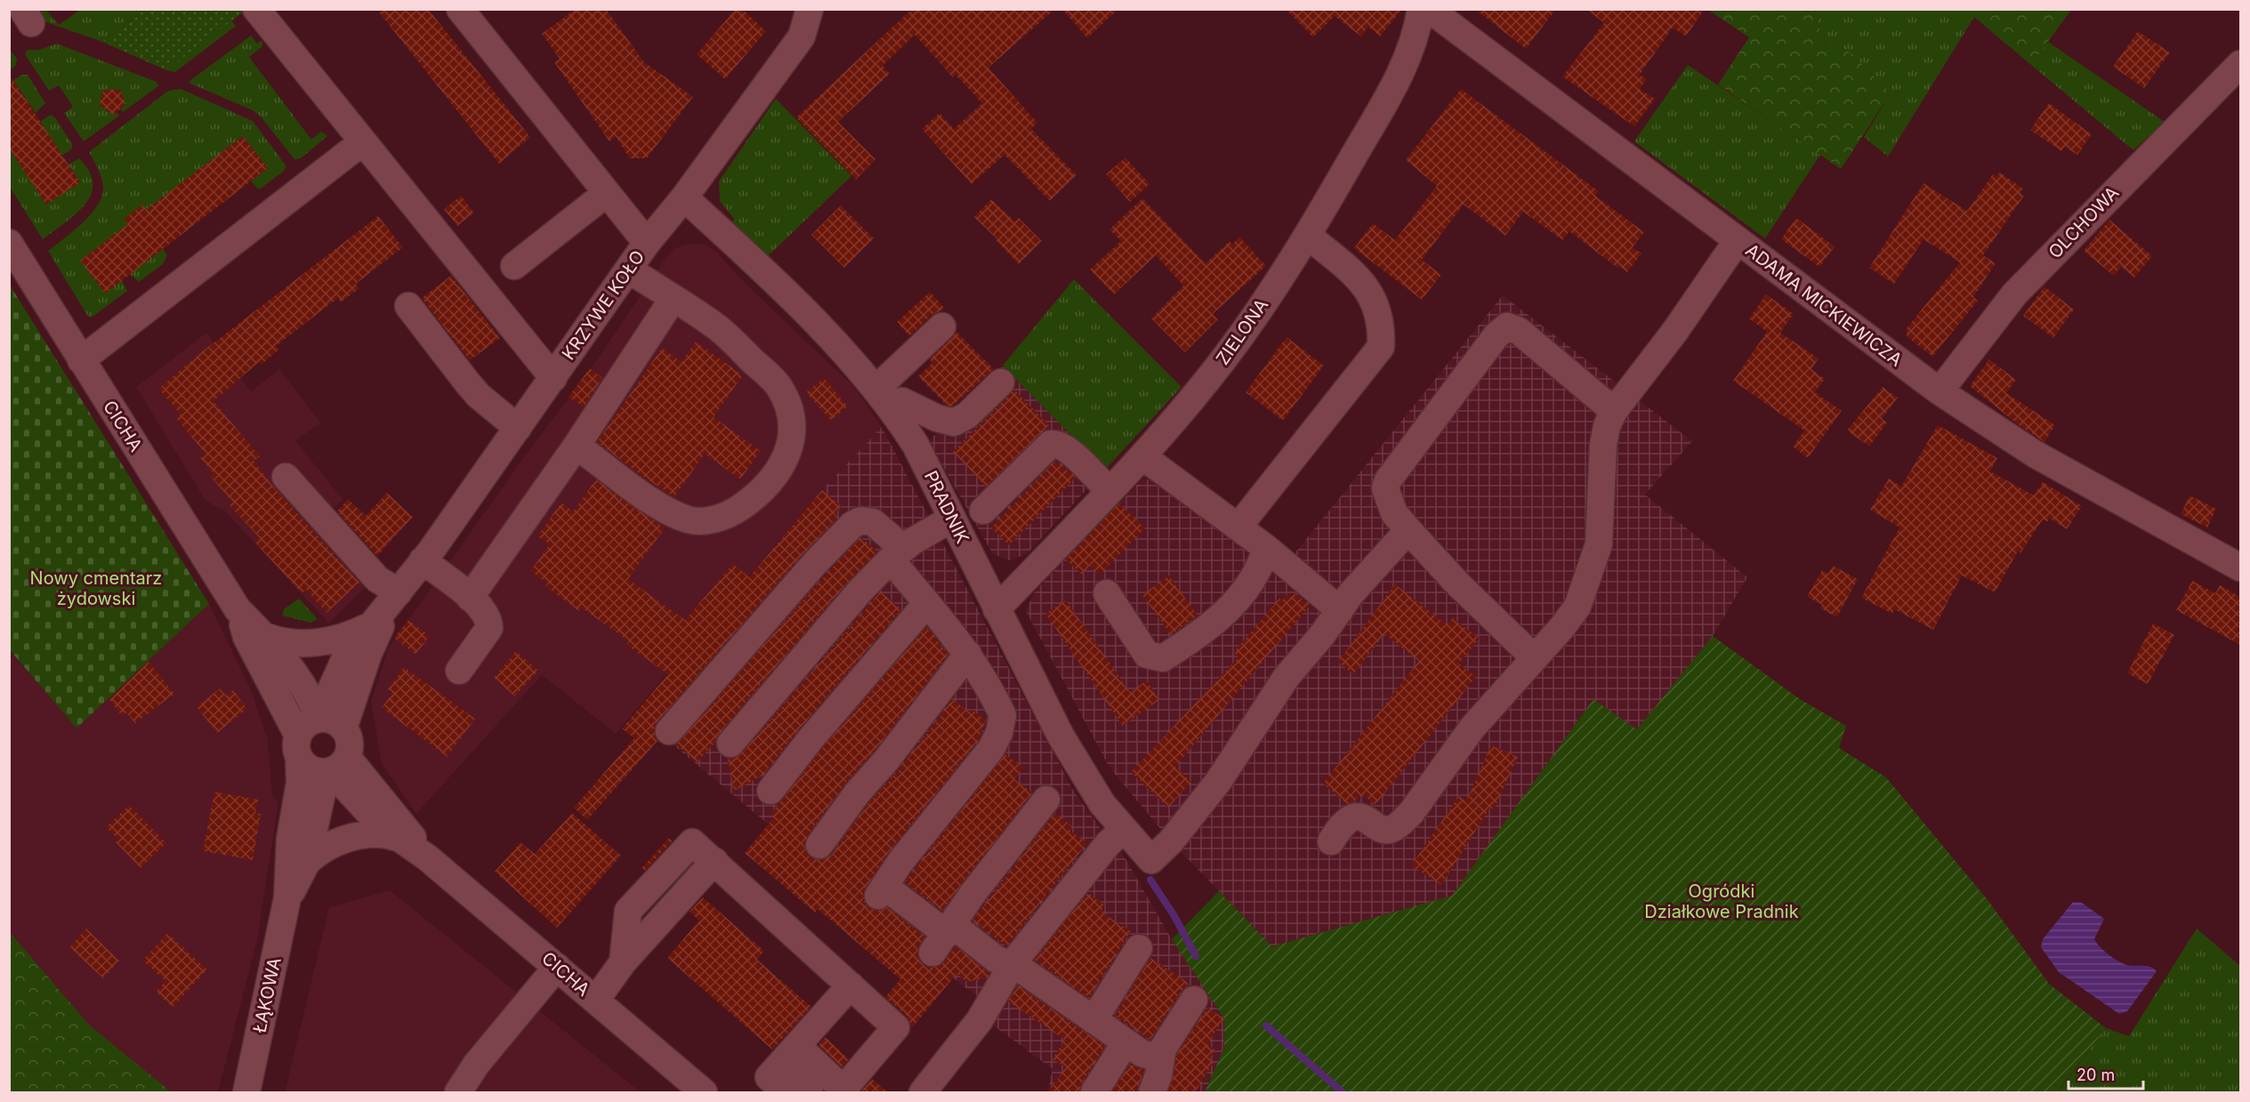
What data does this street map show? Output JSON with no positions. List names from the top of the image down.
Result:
{
  "streets": {
    "street": [
      "OLCHOWA",
      "KRZYWE KOŁO",
      "ADAMA MICKIEWICZA",
      "ZIELONA",
      "CICHA",
      "PRADNIK",
      "ŁĄKOWA"
    ]
  },
  "crossings": [
    ["OLCHOWA", "ADAMA MICKIEWICZA"],
    ["KRZYWE KOŁO", "CICHA"],
    ["KRZYWE KOŁO", "PRADNIK"],
    ["KRZYWE KOŁO", "ŁĄKOWA"],
    ["ZIELONA", "PRADNIK"],
    ["CICHA", "ŁĄKOWA"]
  ],
  "parks": ["Nowy cmentarz żydowski", "Ogródki Działkowe Pradnik"],
  "scale_bar": "20 m"
}
